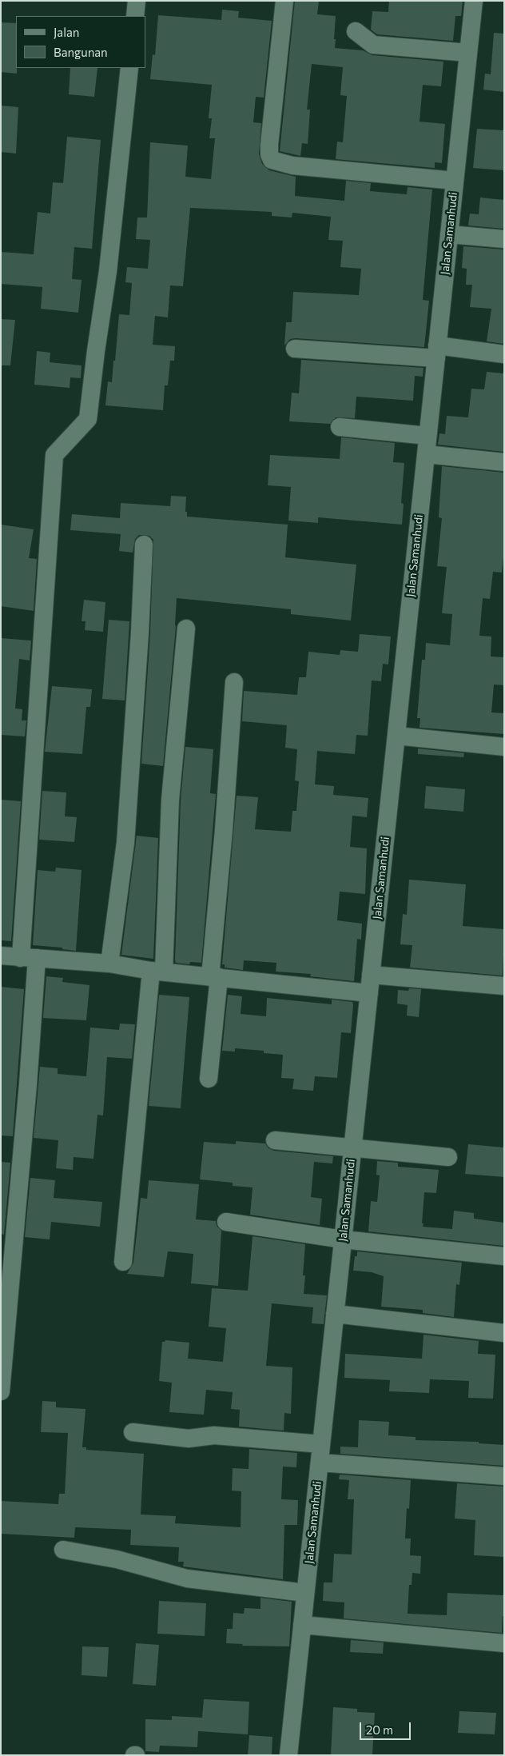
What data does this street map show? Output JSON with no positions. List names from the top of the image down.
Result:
{
  "streets": {
    "street": ["Jalan Samanhudi"]
  },
  "legend": ["Jalan", "Bangunan"],
  "scale_bar": "20 m"
}
